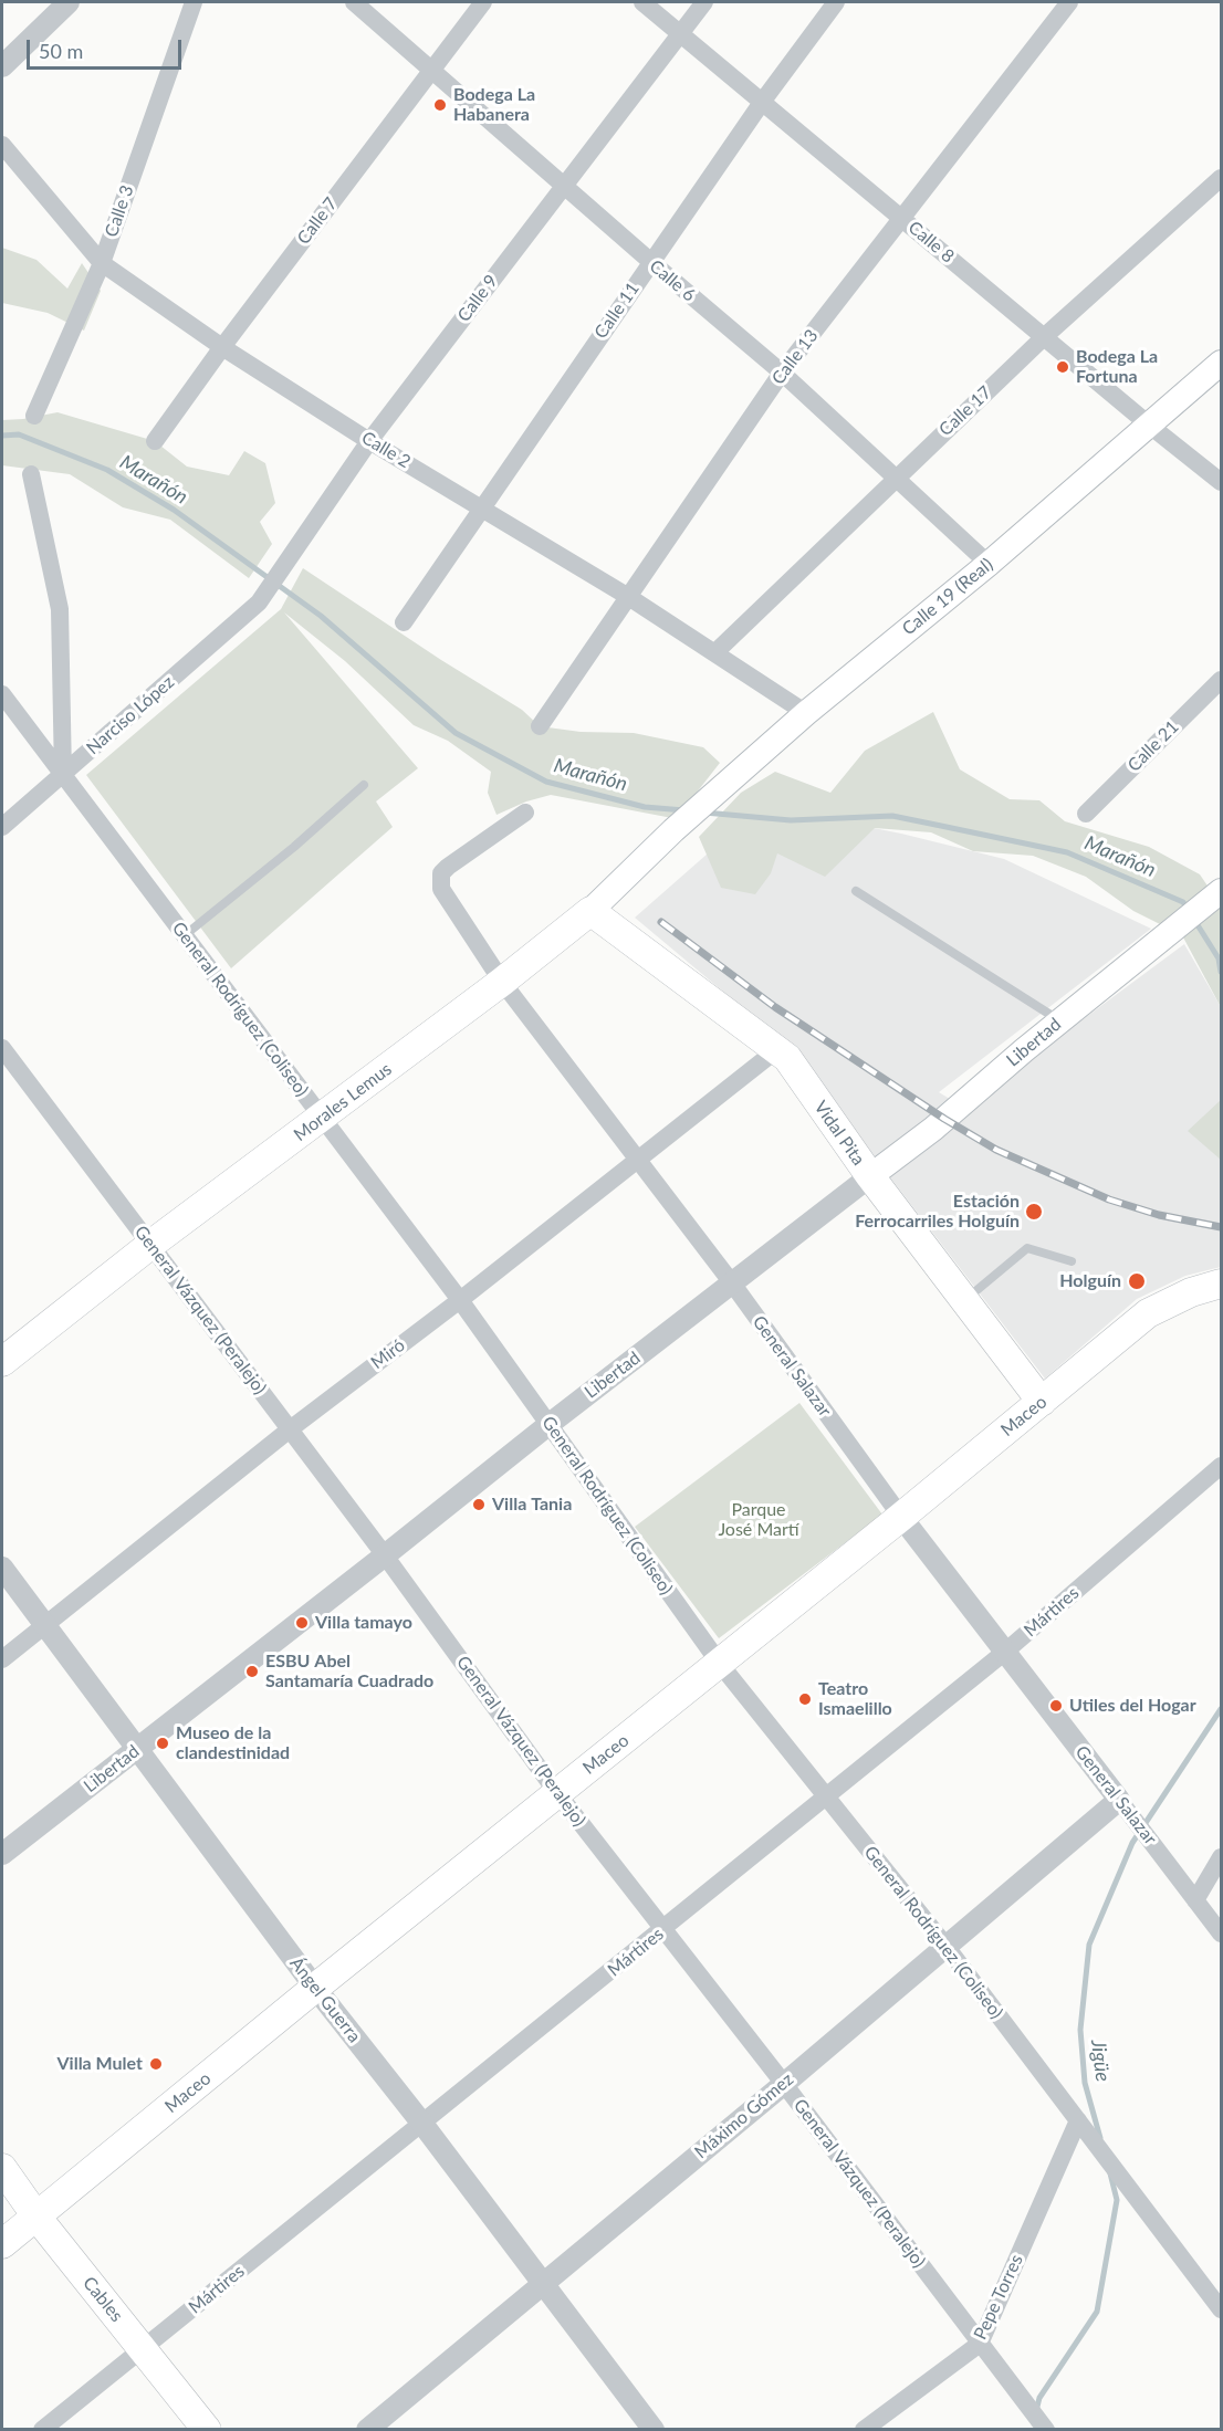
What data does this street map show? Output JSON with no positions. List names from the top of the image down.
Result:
{
  "streets": {
    "main road": [
      "Calle 19 (Real)",
      "Libertad",
      "Morales Lemus",
      "Vidal Pita",
      "Maceo",
      "Cables"
    ],
    "street": [
      "Calle 3",
      "Calle 7",
      "Calle 8",
      "Calle 6",
      "Calle 9",
      "Calle 11",
      "Calle 13",
      "Calle 17",
      "Calle 2",
      "Narciso López",
      "Calle 21",
      "General Rodríguez (Coliseo)",
      "General Vázquez (Peralejo)",
      "Miró",
      "General Salazar",
      "Mártires",
      "Ángel Guerra",
      "Máximo Gómez",
      "Pepe Torres"
    ]
  },
  "crossings": [
    ["Calle 3", "Calle 2"],
    ["Calle 7", "Calle 6"],
    ["Calle 7", "Calle 2"],
    ["Calle 8", "Calle 9"],
    ["Calle 8", "Calle 11"],
    ["Calle 8", "Calle 13"],
    ["Calle 8", "Calle 17"],
    ["Calle 8", "Calle 19 (Real)"],
    ["Calle 6", "Calle 9"],
    ["Calle 6", "Calle 11"],
    ["Calle 6", "Calle 13"],
    ["Calle 6", "Calle 17"],
    ["Calle 6", "Calle 19 (Real)"],
    ["Calle 9", "Calle 2"],
    ["Calle 9", "Narciso López"],
    ["Calle 11", "Calle 2"],
    ["Calle 13", "Calle 2"],
    ["Calle 17", "Calle 2"],
    ["Calle 2", "Calle 19 (Real)"],
    ["Calle 19 (Real)", "Morales Lemus"],
    ["Narciso López", "General Rodríguez (Coliseo)"],
    ["General Rodríguez (Coliseo)", "Libertad"],
    ["General Rodríguez (Coliseo)", "Morales Lemus"],
    ["General Rodríguez (Coliseo)", "Miró"],
    ["General Rodríguez (Coliseo)", "Maceo"],
    ["General Rodríguez (Coliseo)", "Mártires"],
    ["General Rodríguez (Coliseo)", "Máximo Gómez"],
    ["General Rodríguez (Coliseo)", "Pepe Torres"],
    ["Libertad", "Vidal Pita"],
    ["Libertad", "General Vázquez (Peralejo)"],
    ["Libertad", "General Salazar"],
    ["Libertad", "Ángel Guerra"],
    ["Morales Lemus", "Vidal Pita"],
    ["Morales Lemus", "General Vázquez (Peralejo)"],
    ["Morales Lemus", "General Salazar"],
    ["Vidal Pita", "Miró"],
    ["Vidal Pita", "Maceo"],
    ["General Vázquez (Peralejo)", "Miró"],
    ["General Vázquez (Peralejo)", "Maceo"],
    ["General Vázquez (Peralejo)", "Mártires"],
    ["General Vázquez (Peralejo)", "Máximo Gómez"],
    ["General Vázquez (Peralejo)", "Pepe Torres"],
    ["Miró", "General Salazar"],
    ["Miró", "Ángel Guerra"],
    ["General Salazar", "Maceo"],
    ["General Salazar", "Mártires"],
    ["General Salazar", "Máximo Gómez"],
    ["Maceo", "Ángel Guerra"],
    ["Maceo", "Cables"],
    ["Mártires", "Ángel Guerra"],
    ["Mártires", "Cables"],
    ["Ángel Guerra", "Máximo Gómez"]
  ],
  "water": ["Marañón", "Jigüe"],
  "parks": ["Parque José Martí"],
  "places": [
    "Bodega La Habanera",
    "Bodega La Fortuna",
    "Estación Ferrocarriles Holguín",
    "Holguín",
    "Villa Tania",
    "Villa tamayo",
    "ESBU Abel Santamaría Cuadrado",
    "Teatro Ismaelillo",
    "Utiles del Hogar",
    "Museo de la clandestinidad",
    "Villa Mulet"
  ],
  "scale_bar": "50 m"
}
